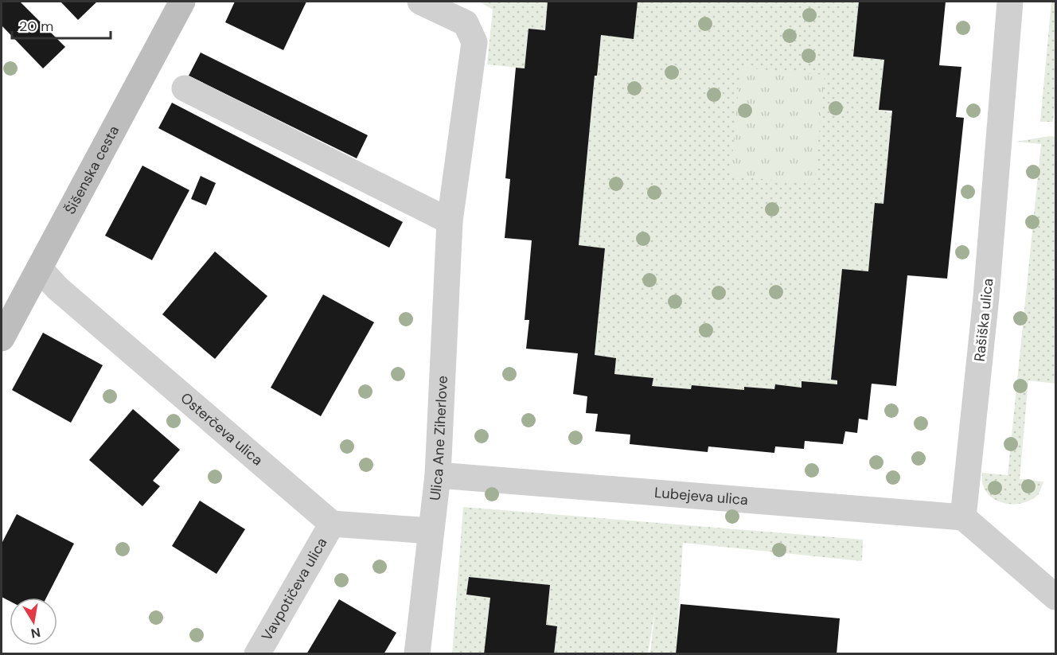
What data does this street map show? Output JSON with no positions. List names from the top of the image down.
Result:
{
  "streets": {
    "main road": ["Šišenska cesta"],
    "street": [
      "Rašiška ulica",
      "Osterčeva ulica",
      "Ulica Ane Ziherlove",
      "Lubejeva ulica",
      "Vavpotičeva ulica"
    ]
  },
  "crossings": [
    ["Šišenska cesta", "Osterčeva ulica"],
    ["Rašiška ulica", "Lubejeva ulica"],
    ["Osterčeva ulica", "Vavpotičeva ulica"],
    ["Ulica Ane Ziherlove", "Lubejeva ulica"]
  ],
  "scale_bar": "20 m",
  "north": "bottom"
}
